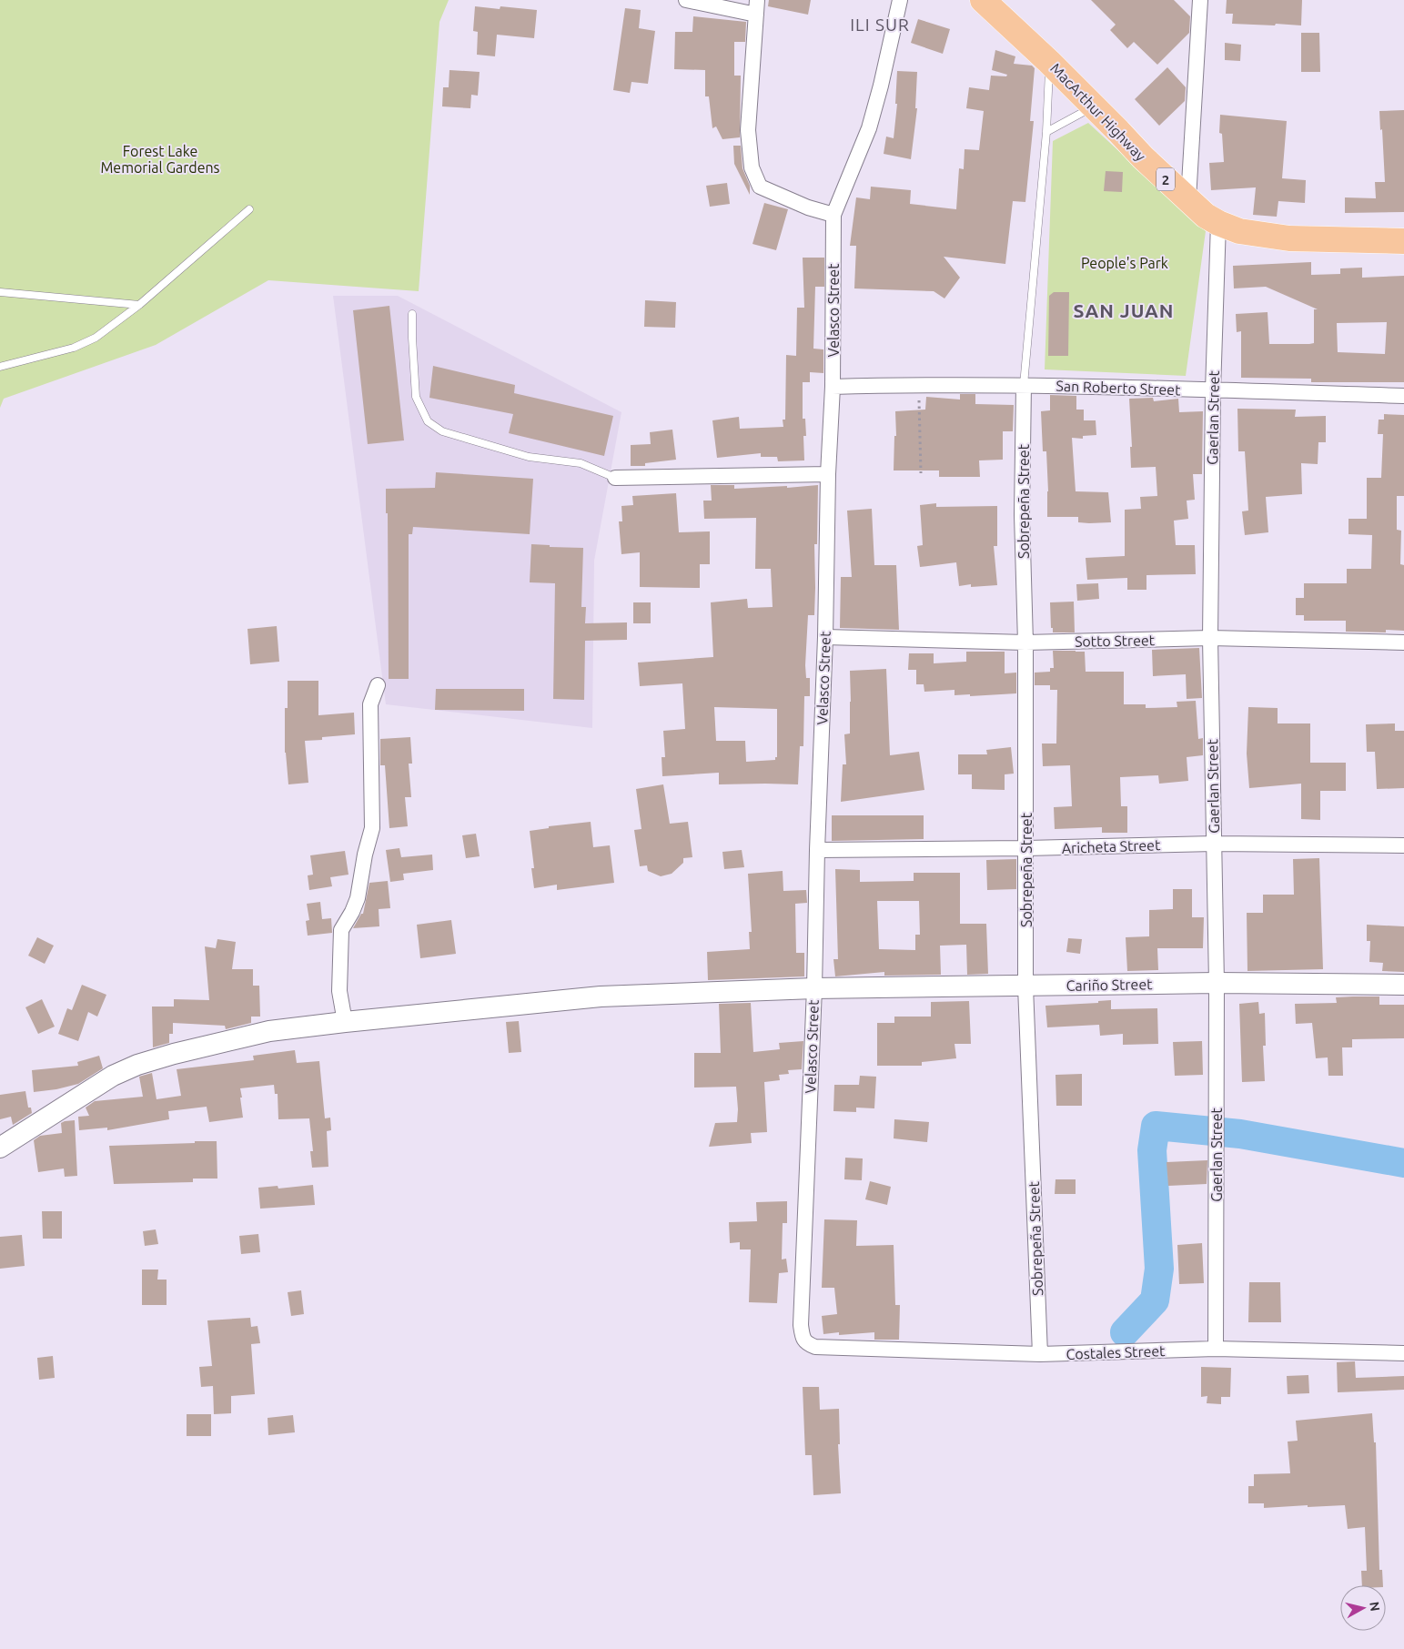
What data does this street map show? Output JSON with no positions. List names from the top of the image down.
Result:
{
  "streets": {
    "highway": ["MacArthur Highway", "2"],
    "street": [
      "Velasco Street",
      "San Roberto Street",
      "Gaerlan Street",
      "Sobrepeña Street",
      "Sotto Street",
      "Aricheta Street",
      "Cariño Street",
      "Costales Street"
    ]
  },
  "crossings": [
    ["MacArthur Highway", "Gaerlan Street"],
    ["Velasco Street", "San Roberto Street"],
    ["Velasco Street", "Sotto Street"],
    ["Velasco Street", "Aricheta Street"],
    ["Velasco Street", "Cariño Street"],
    ["Velasco Street", "Costales Street"],
    ["San Roberto Street", "Gaerlan Street"],
    ["San Roberto Street", "Sobrepeña Street"],
    ["Gaerlan Street", "Sotto Street"],
    ["Gaerlan Street", "Aricheta Street"],
    ["Gaerlan Street", "Cariño Street"],
    ["Gaerlan Street", "Costales Street"],
    ["Sobrepeña Street", "Sotto Street"],
    ["Sobrepeña Street", "Aricheta Street"],
    ["Sobrepeña Street", "Cariño Street"],
    ["Sobrepeña Street", "Costales Street"]
  ],
  "districts": ["ILI SUR", "SAN JUAN"],
  "parks": ["Forest Lake Memorial Gardens", "People's Park"],
  "north": "right"
}
